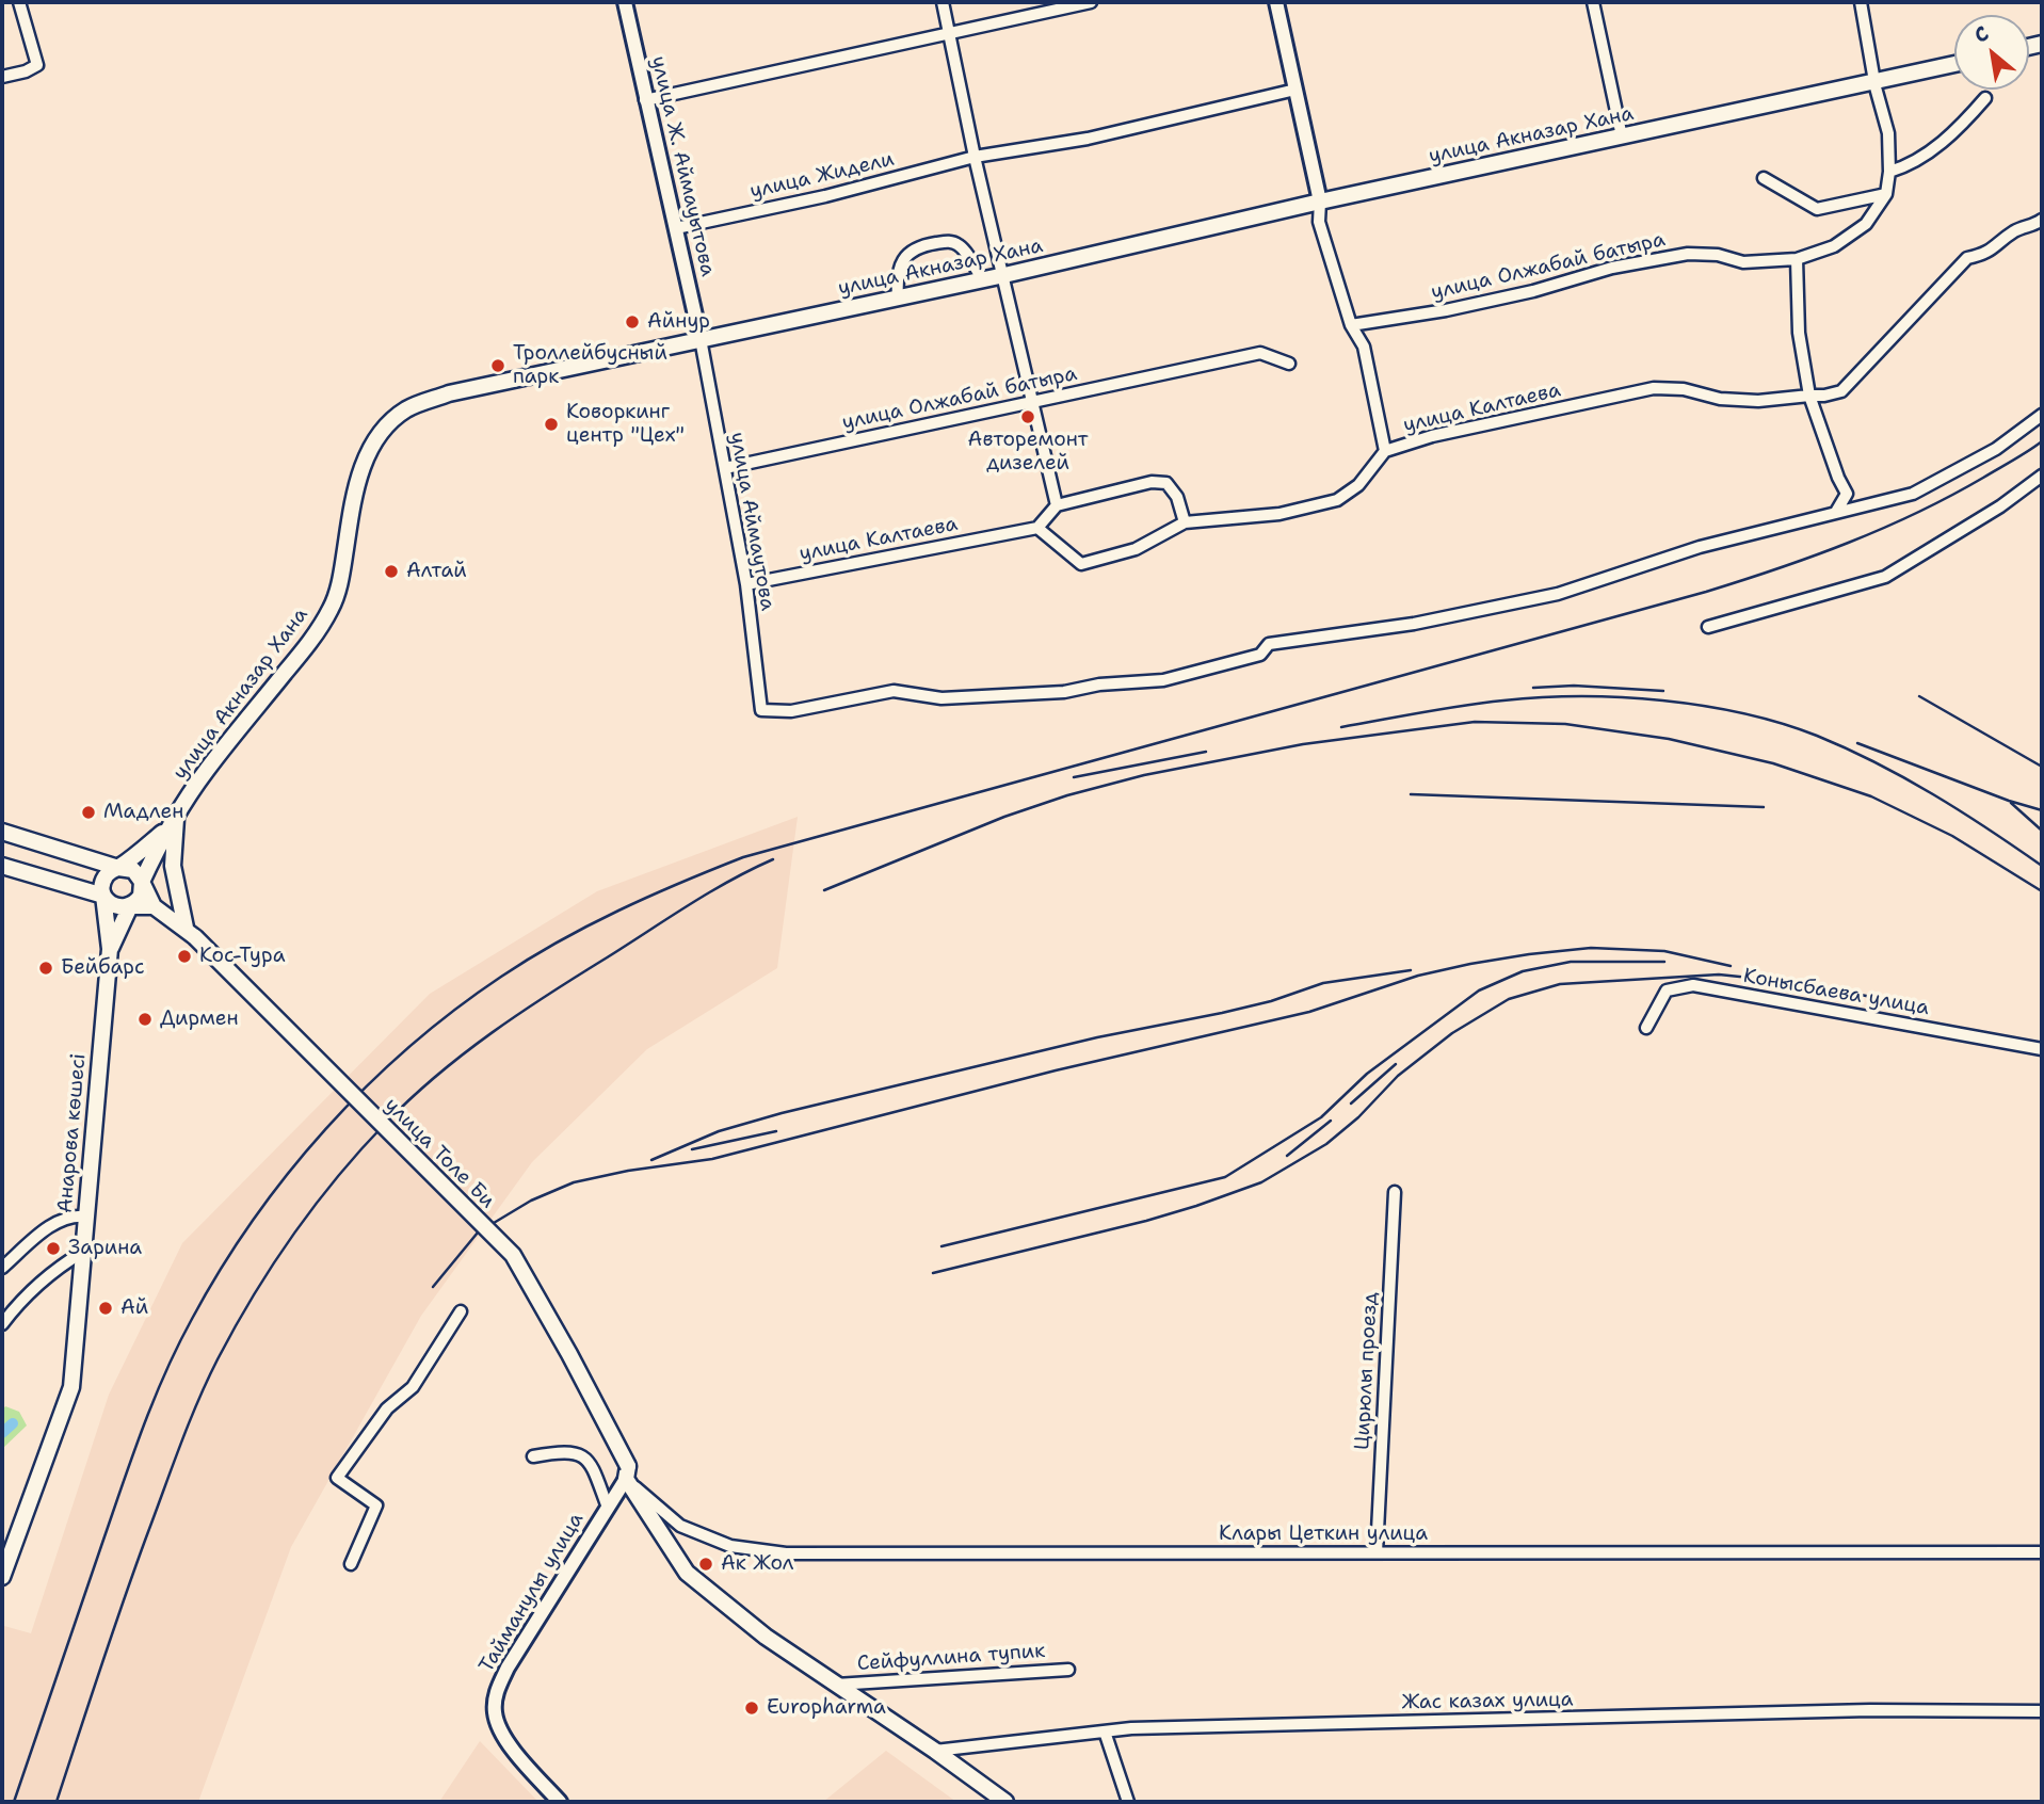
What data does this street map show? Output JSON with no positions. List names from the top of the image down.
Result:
{
  "streets": {
    "main road": ["улица Акназар Хана", "Анарова көшесі", "улица Толе Би"],
    "street": [
      "улица Ж. Аймауытова",
      "улица Жидели",
      "улица Олжабай батыра",
      "улица Калтаева",
      "улица Аймаутова",
      "Конысбаева улица",
      "Цирюлы проезд",
      "Клары Цеткин улица",
      "Тайманулы улица",
      "Сейфуллина тупик",
      "Жас казах улица"
    ]
  },
  "crossings": [
    ["улица Акназар Хана", "улица Ж. Аймауытова"],
    ["улица Акназар Хана", "улица Олжабай батыра"],
    ["улица Акназар Хана", "улица Аймаутова"],
    ["улица Ж. Аймауытова", "улица Жидели"],
    ["улица Ж. Аймауытова", "улица Аймаутова"],
    ["улица Олжабай батыра", "улица Аймаутова"],
    ["улица Калтаева", "улица Аймаутова"],
    ["улица Толе Би", "Клары Цеткин улица"],
    ["улица Толе Би", "Тайманулы улица"],
    ["улица Толе Би", "Сейфуллина тупик"],
    ["улица Толе Би", "Жас казах улица"],
    ["Цирюлы проезд", "Клары Цеткин улица"],
    ["Клары Цеткин улица", "Тайманулы улица"]
  ],
  "places": [
    "Айнур",
    "Троллейбусный парк",
    "Авторемонт дизелей",
    "Коворкинг центр \"Цех\"",
    "Алтай",
    "Мадлен",
    "Кос-Тура",
    "Бейбарс",
    "Дирмен",
    "Зарина",
    "Ай",
    "Ак Жол",
    "Europharma"
  ],
  "north": "top left"
}
